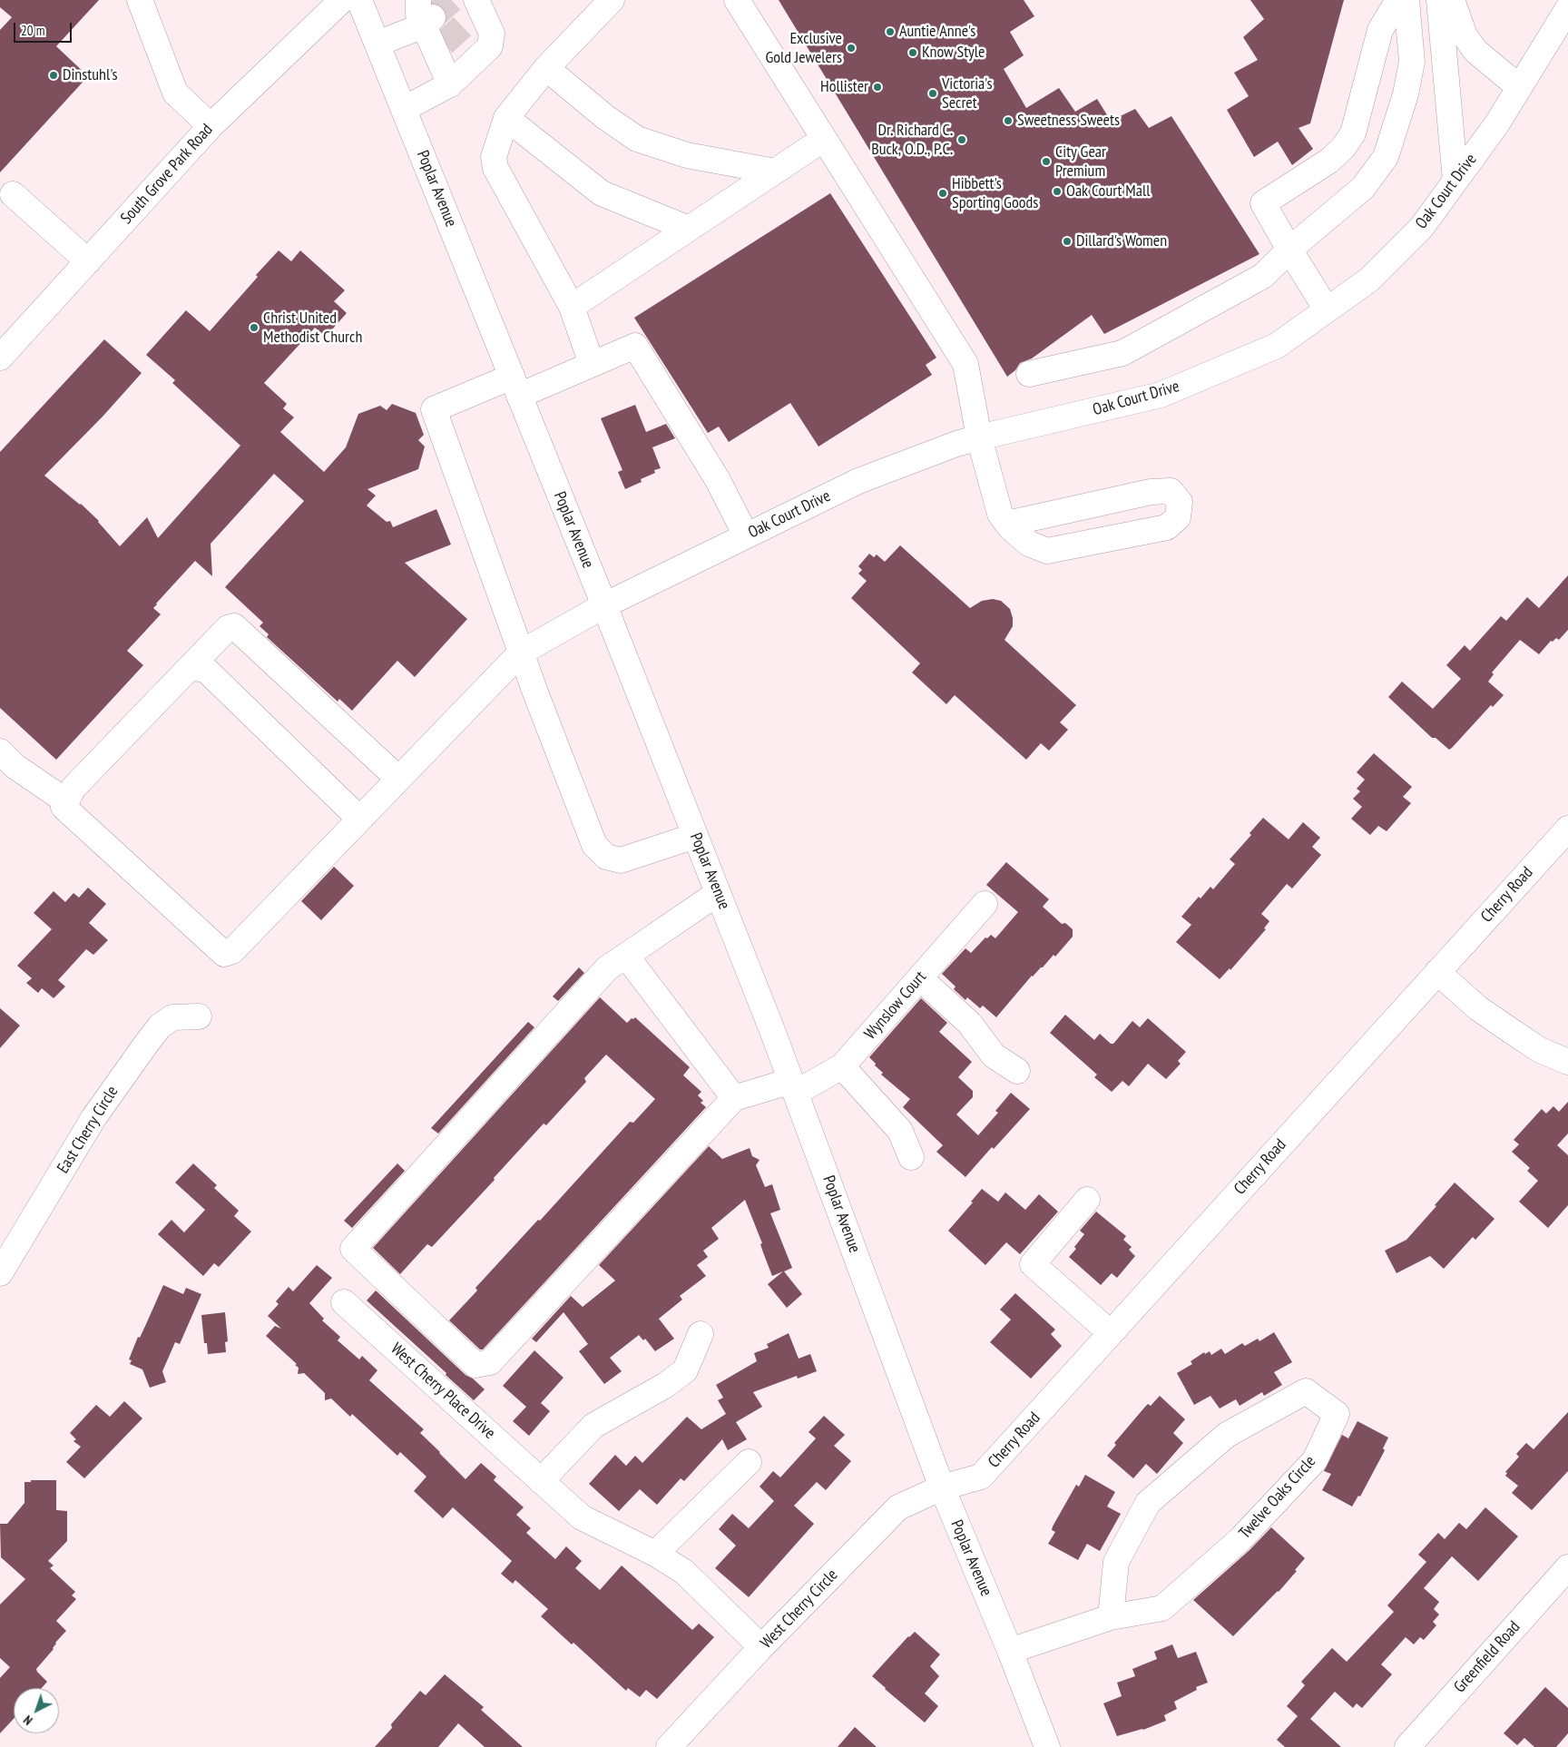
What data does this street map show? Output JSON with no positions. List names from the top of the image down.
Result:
{
  "streets": {
    "street": [
      "South Grove Park Road",
      "Poplar Avenue",
      "Oak Court Drive",
      "Cherry Road",
      "Wynslow Court",
      "East Cherry Circle",
      "West Cherry Place Drive",
      "Twelve Oaks Circle",
      "West Cherry Circle",
      "Greenfield Road"
    ]
  },
  "crossings": [
    ["Poplar Avenue", "Oak Court Drive"],
    ["Poplar Avenue", "Cherry Road"],
    ["Poplar Avenue", "Wynslow Court"],
    ["Poplar Avenue", "Twelve Oaks Circle"],
    ["Poplar Avenue", "West Cherry Circle"],
    ["Cherry Road", "West Cherry Circle"],
    ["West Cherry Place Drive", "West Cherry Circle"]
  ],
  "places": [
    "Auntie Anne's",
    "Exclusive Gold Jewelers",
    "Know Style",
    "Dinstuhl's",
    "Hollister",
    "Victoria's Secret",
    "Sweetness Sweets",
    "Dr. Richard C. Buck, O.D., P.C.",
    "City Gear Premium",
    "Oak Court Mall",
    "Hibbett's Sporting Goods",
    "Dillard's Women",
    "Christ United Methodist Church"
  ],
  "scale_bar": "20 m",
  "north": "bottom left"
}
